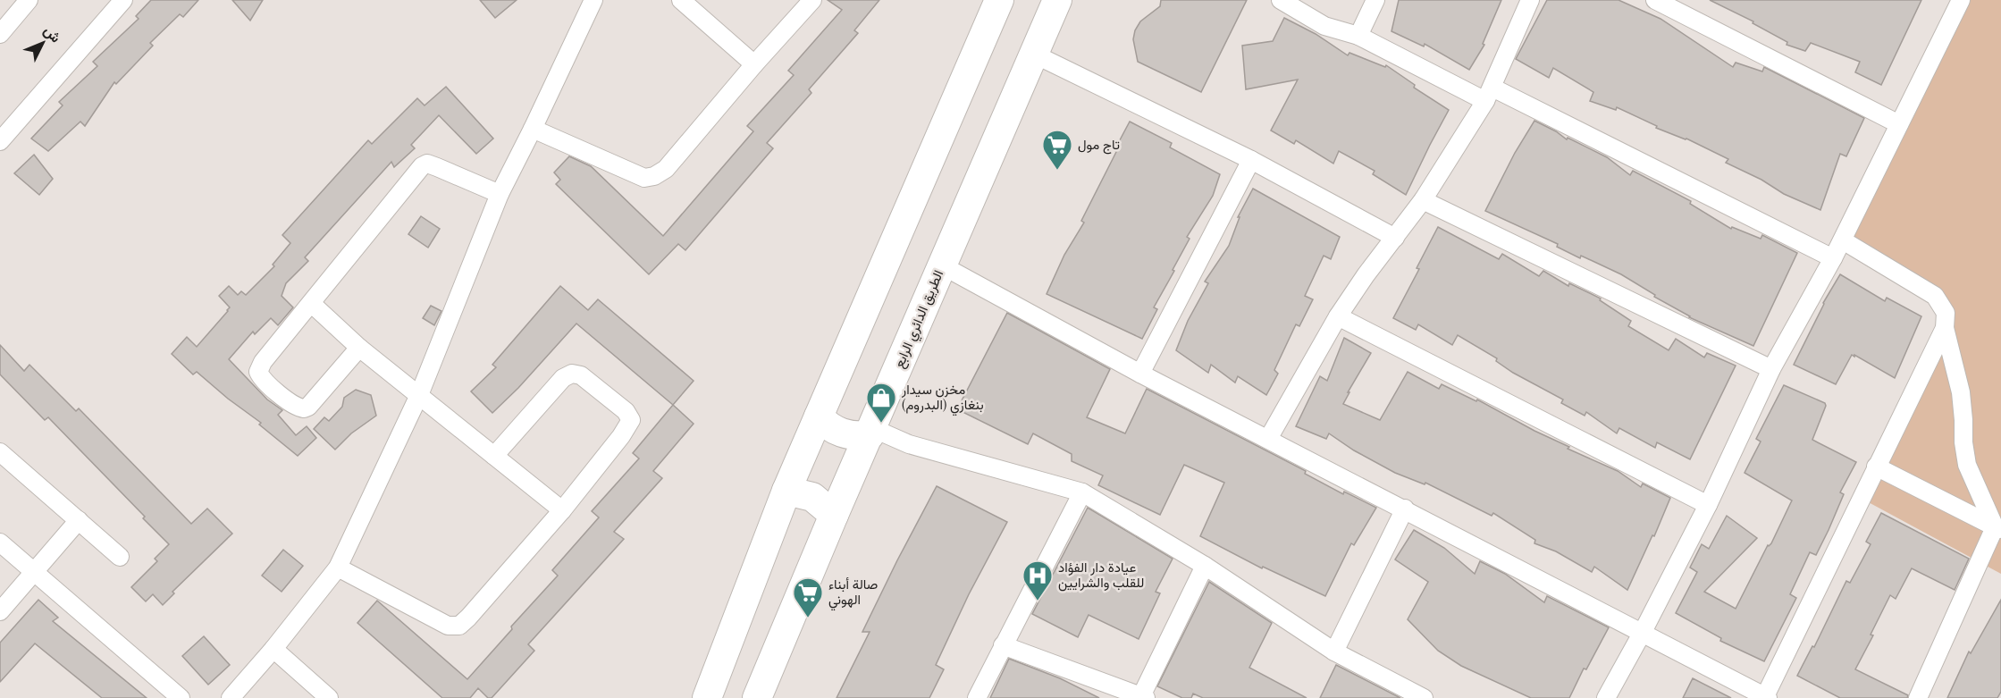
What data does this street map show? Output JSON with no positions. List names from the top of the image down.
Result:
{
  "streets": {
    "main road": ["الطريق الدائري الرابع"]
  },
  "places": {
    "supermarket": ["تاج مول", "صالة أبناء الهوني"],
    "shop": ["مخزن سيدار بنغازي (البدروم)"],
    "hospital": ["عيادة دار الفؤاد للقلب والشرايين"]
  },
  "north": "top right"
}
